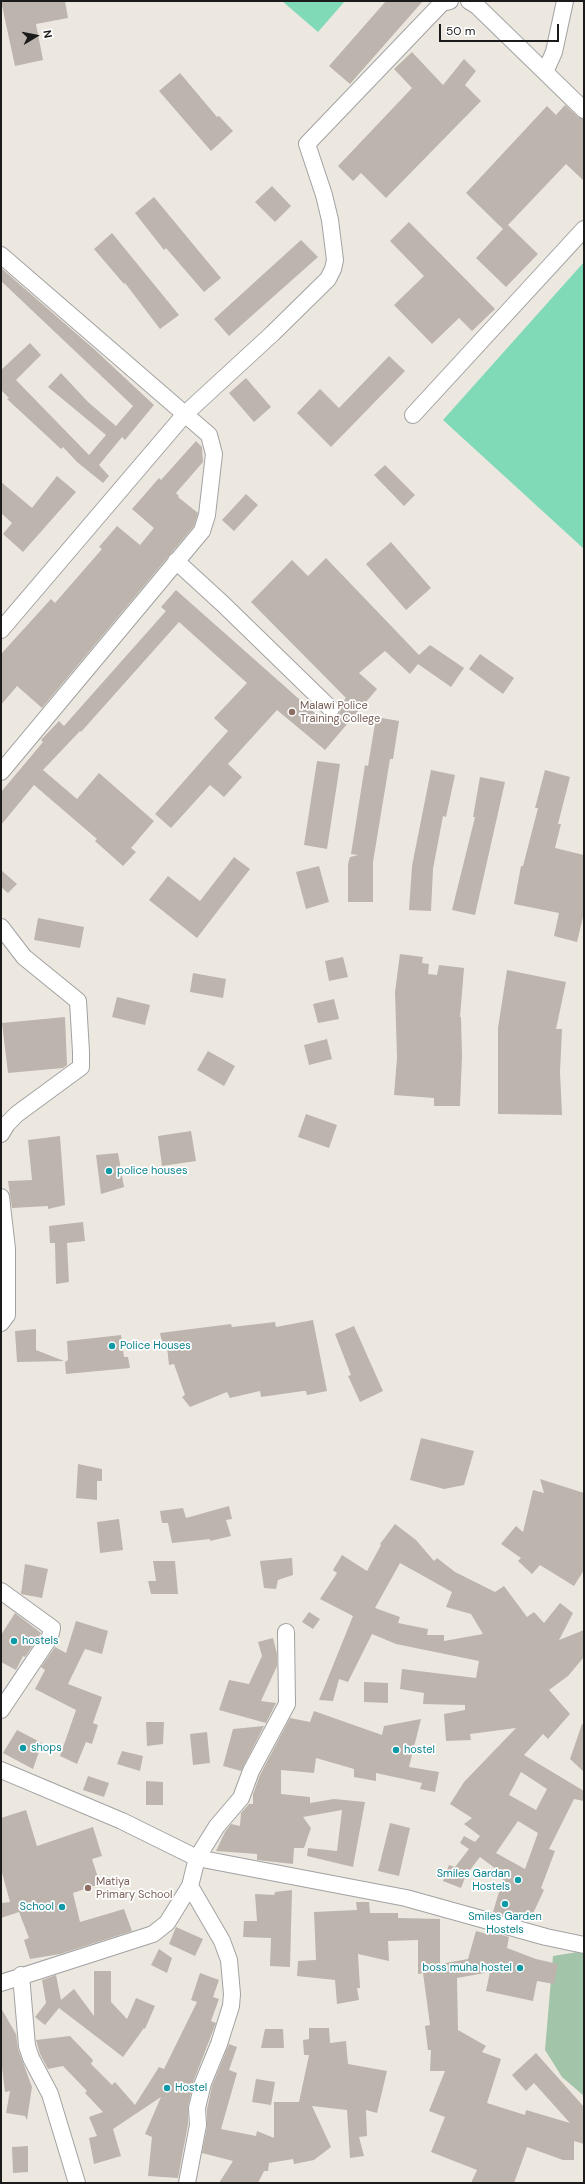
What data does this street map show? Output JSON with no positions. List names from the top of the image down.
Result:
{
  "places": [
    "Malawi Police Training College",
    "police houses",
    "Police Houses",
    "hostels",
    "shops",
    "hostel",
    "Smiles Gardan Hostels",
    "Matiya Primary School",
    "Smiles Garden Hostels",
    "School",
    "boss muha hostel",
    "Hostel"
  ],
  "scale_bar": "50 m",
  "north": "right"
}
